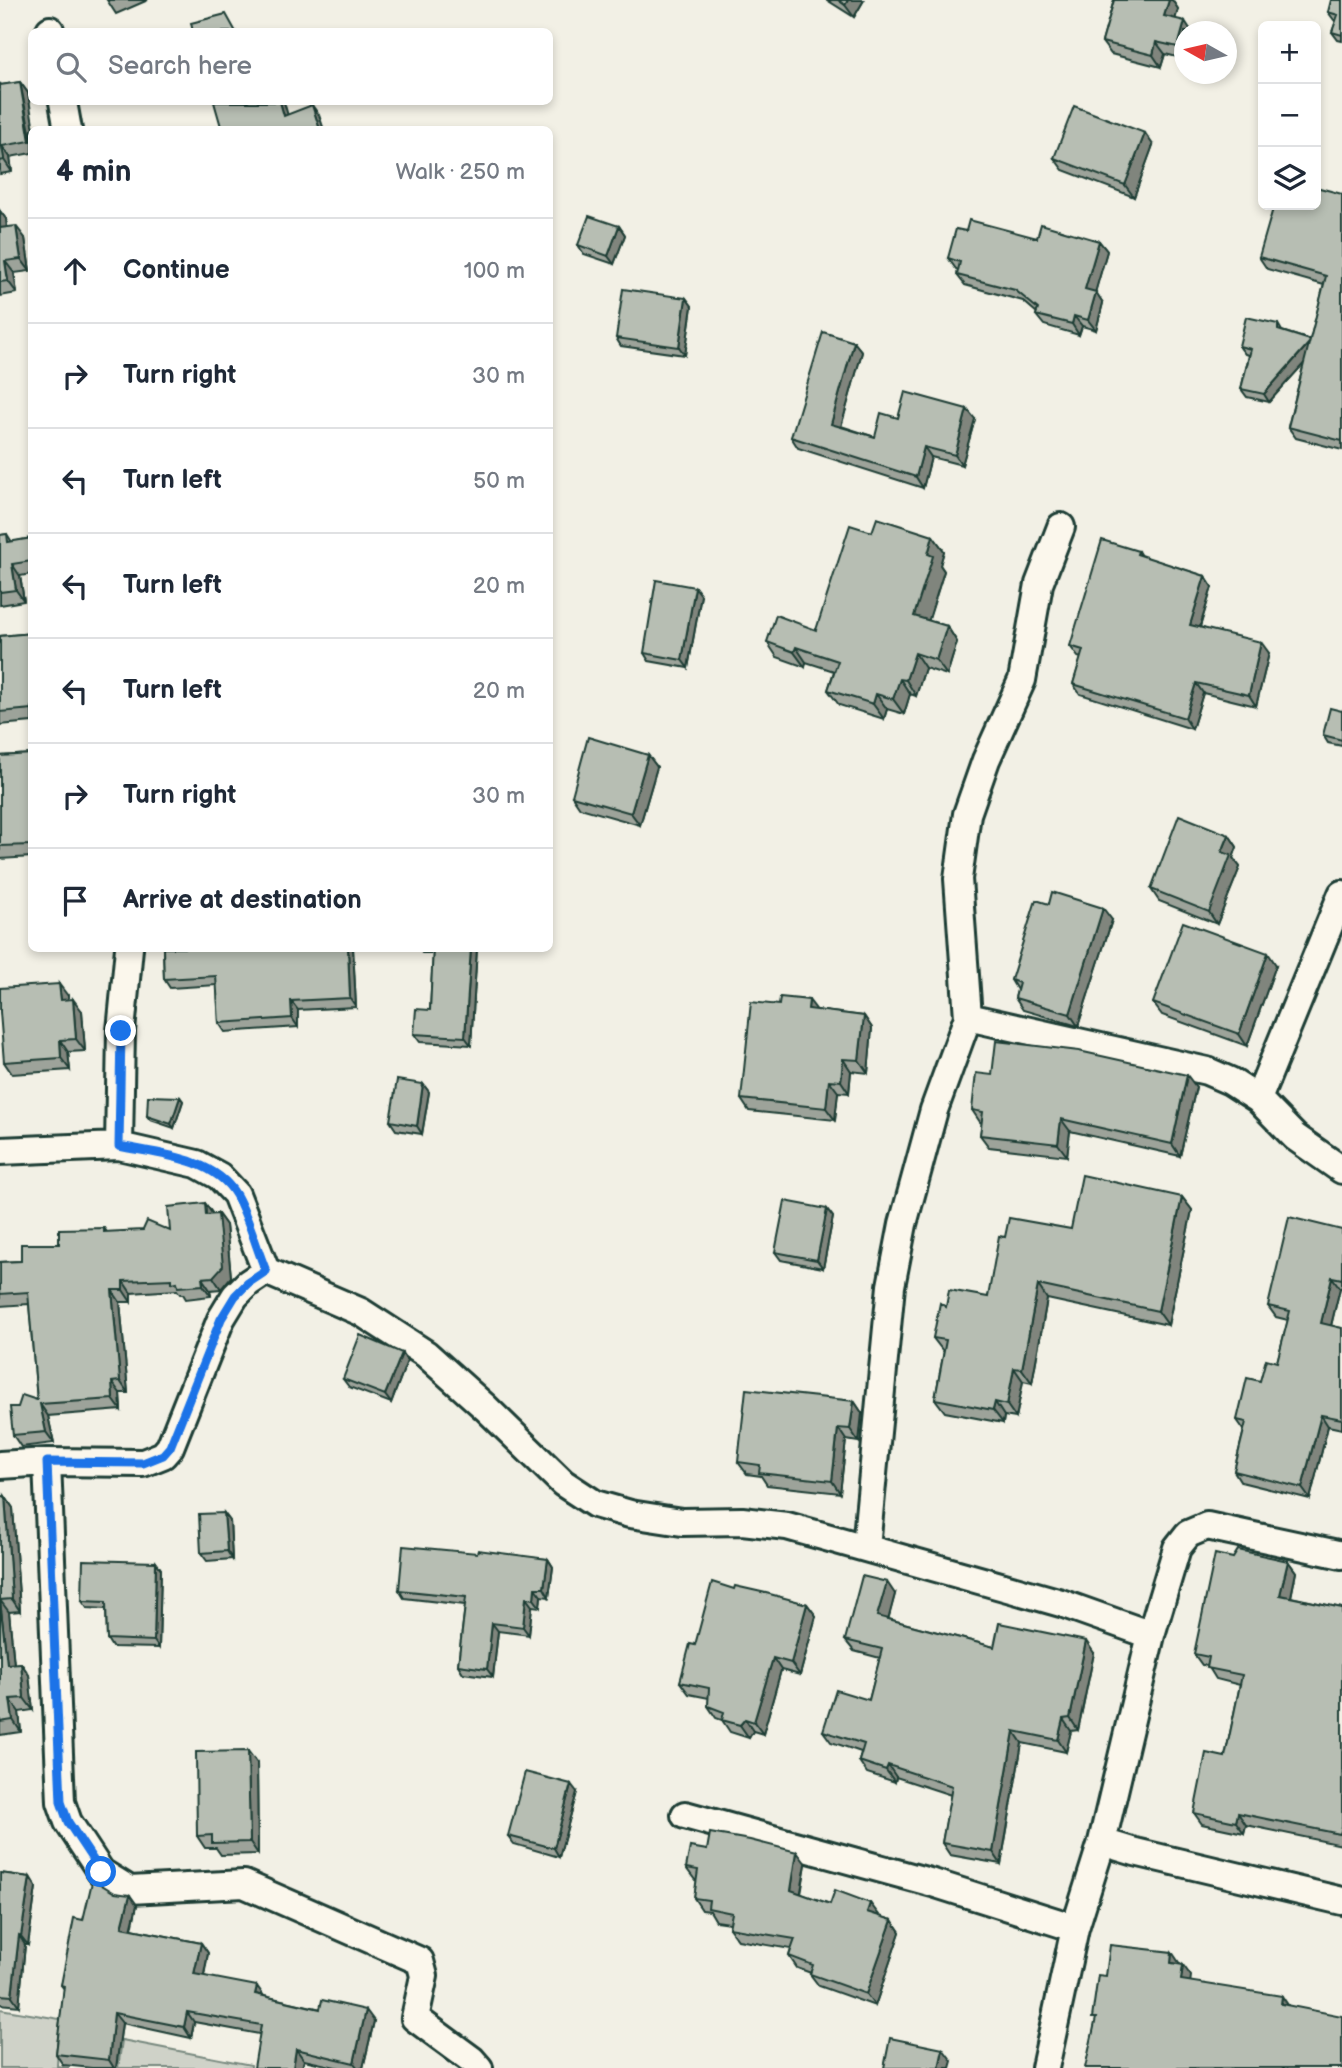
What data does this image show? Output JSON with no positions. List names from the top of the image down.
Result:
{
  "north": "left",
  "page": {
    "map_buttons": ["+", "−"],
    "search": "Search here",
    "heading": ["4 min", "Walk · 250 m"],
    "list": [
      ["Continue", "100 m"],
      ["Turn right", "30 m"],
      ["Turn left", "50 m"],
      ["Turn left", "20 m"],
      ["Turn left", "20 m"],
      ["Turn right", "30 m"],
      "Arrive at destination"
    ]
  }
}
